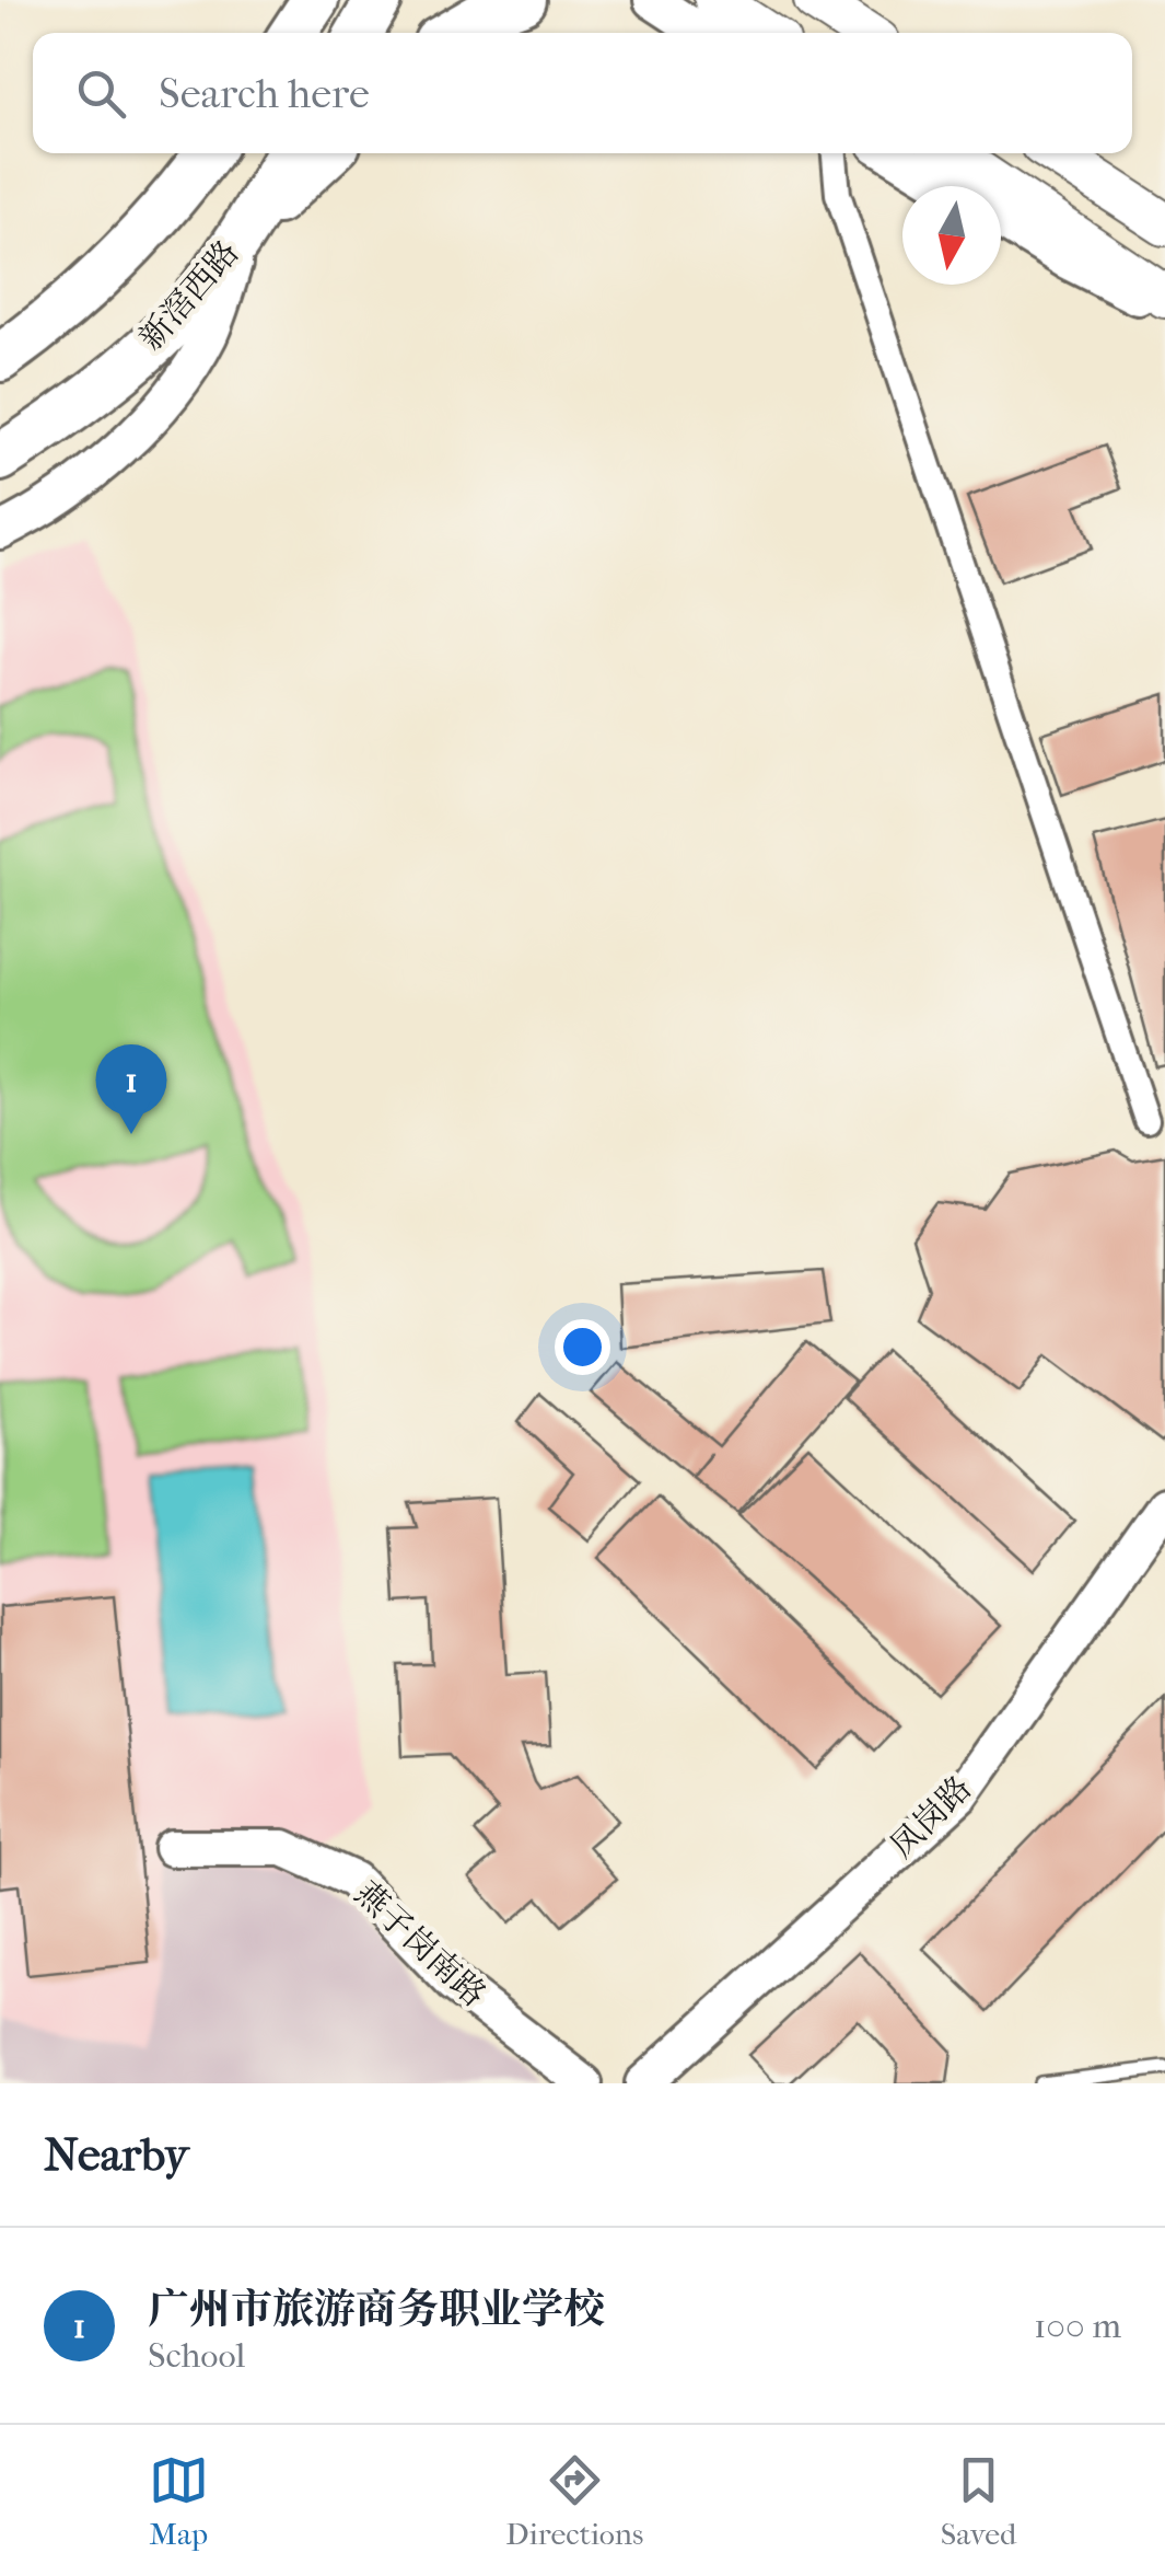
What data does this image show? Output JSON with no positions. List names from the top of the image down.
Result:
{
  "streets": {
    "highway": ["新滘西路"],
    "street": ["凤岗路", "燕子岗南路"]
  },
  "north": "bottom",
  "page": {
    "search": "Search here",
    "pins": "1",
    "heading": "Nearby",
    "list": [
      {
        "mark": "1",
        "name": "广州市旅游商务职业学校",
        "note": "School",
        "value": "100 m"
      }
    ],
    "nav": ["Map", "Directions", "Saved"]
  }
}
